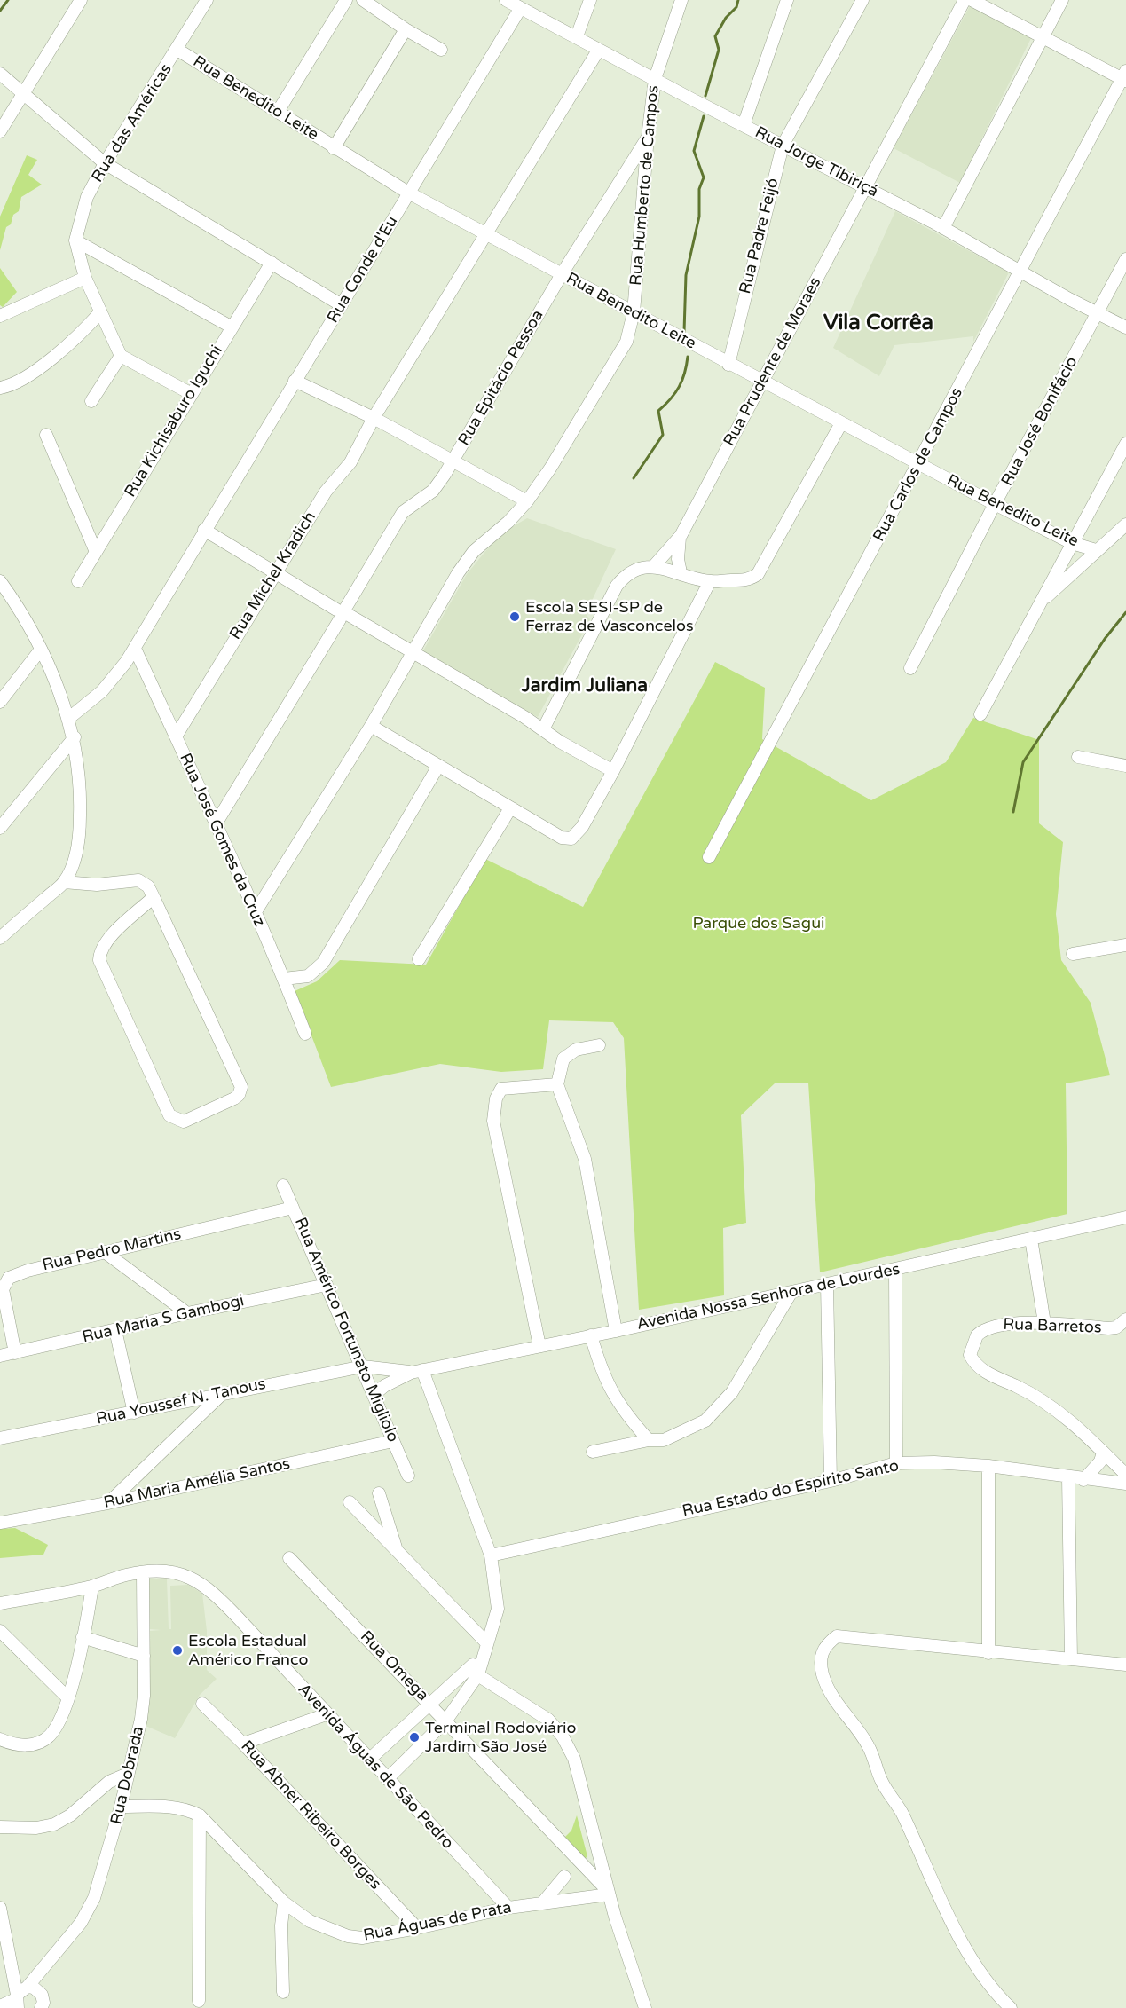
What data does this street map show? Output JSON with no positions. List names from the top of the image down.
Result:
{
  "streets": {
    "street": [
      "Rua Benedito Leite",
      "Rua das Américas",
      "Rua Jorge Tibiriçá",
      "Rua Humberto de Campos",
      "Rua Padre Feijó",
      "Rua Conde d'Eu",
      "Rua Prudente de Moraes",
      "Rua Epitácio Pessoa",
      "Rua Kichisaburo Iguchi",
      "Rua José Bonifácio",
      "Rua Carlos de Campos",
      "Rua Michel Kradich",
      "Rua José Gomes da Cruz",
      "Rua Pedro Martins",
      "Avenida Nossa Senhora de Lourdes",
      "Rua Maria S Gambogi",
      "Rua Barretos",
      "Rua Américo Fortunato Migliolo",
      "Rua Youssef N. Tanous",
      "Rua Maria Amélia Santos",
      "Rua Estado do Espírito Santo",
      "Rua Omega",
      "Avenida Águas de São Pedro",
      "Rua Dobrada",
      "Rua Abner Ribeiro Borges",
      "Rua Águas de Prata"
    ]
  },
  "crossings": [
    ["Rua Benedito Leite", "Rua das Américas"],
    ["Rua Benedito Leite", "Rua Humberto de Campos"],
    ["Rua Benedito Leite", "Rua Padre Feijó"],
    ["Rua Benedito Leite", "Rua Conde d'Eu"],
    ["Rua Benedito Leite", "Rua Prudente de Moraes"],
    ["Rua Benedito Leite", "Rua Epitácio Pessoa"],
    ["Rua Benedito Leite", "Rua José Bonifácio"],
    ["Rua Benedito Leite", "Rua Carlos de Campos"],
    ["Rua Benedito Leite", "Rua Michel Kradich"],
    ["Rua Jorge Tibiriçá", "Rua Humberto de Campos"],
    ["Rua Jorge Tibiriçá", "Rua Padre Feijó"],
    ["Rua Jorge Tibiriçá", "Rua Conde d'Eu"],
    ["Rua Jorge Tibiriçá", "Rua Prudente de Moraes"],
    ["Rua Jorge Tibiriçá", "Rua José Bonifácio"],
    ["Rua Jorge Tibiriçá", "Rua Carlos de Campos"],
    ["Rua Jorge Tibiriçá", "Rua Michel Kradich"],
    ["Rua Humberto de Campos", "Rua Epitácio Pessoa"],
    ["Rua Humberto de Campos", "Rua José Gomes da Cruz"],
    ["Rua Conde d'Eu", "Rua José Gomes da Cruz"],
    ["Rua Epitácio Pessoa", "Rua José Gomes da Cruz"],
    ["Rua Michel Kradich", "Rua José Gomes da Cruz"],
    ["Rua Pedro Martins", "Rua Maria S Gambogi"],
    ["Rua Pedro Martins", "Rua Américo Fortunato Migliolo"],
    ["Avenida Nossa Senhora de Lourdes", "Rua Youssef N. Tanous"],
    ["Rua Maria S Gambogi", "Rua Américo Fortunato Migliolo"],
    ["Rua Américo Fortunato Migliolo", "Rua Youssef N. Tanous"],
    ["Rua Américo Fortunato Migliolo", "Rua Maria Amélia Santos"],
    ["Rua Omega", "Rua Águas de Prata"],
    ["Avenida Águas de São Pedro", "Rua Dobrada"],
    ["Avenida Águas de São Pedro", "Rua Águas de Prata"],
    ["Rua Dobrada", "Rua Águas de Prata"],
    ["Rua Abner Ribeiro Borges", "Rua Águas de Prata"]
  ],
  "districts": ["Vila Corrêa", "Jardim Juliana"],
  "parks": ["Parque dos Sagui"],
  "places": ["Escola SESI-SP de Ferraz de Vasconcelos", "Escola Estadual Américo Franco", "Terminal Rodoviário Jardim São José"]
}
